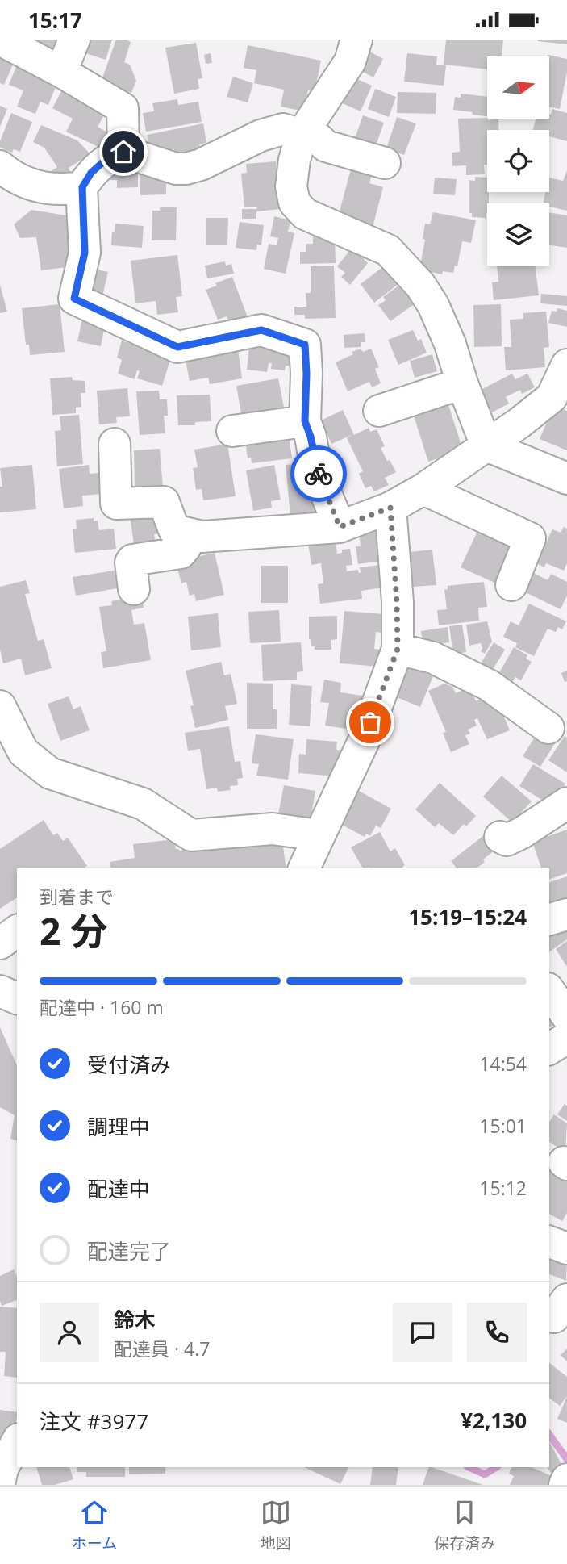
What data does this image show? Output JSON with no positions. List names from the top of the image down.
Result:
{
  "north": "right",
  "page": {
    "status": "15:17",
    "heading": ["2 分", "到着まで", "15:19–15:24"],
    "panel": [
      "鈴木",
      "配達員 · 4.7",
      "注文 #3977",
      "¥2,130"
    ],
    "bar": "配達中 · 160 m",
    "list": [
      ["受付済み", "14:54"],
      ["調理中", "15:01"],
      ["配達中", "15:12"],
      "配達完了"
    ],
    "tabs": ["ホーム", "地図", "保存済み"]
  }
}
